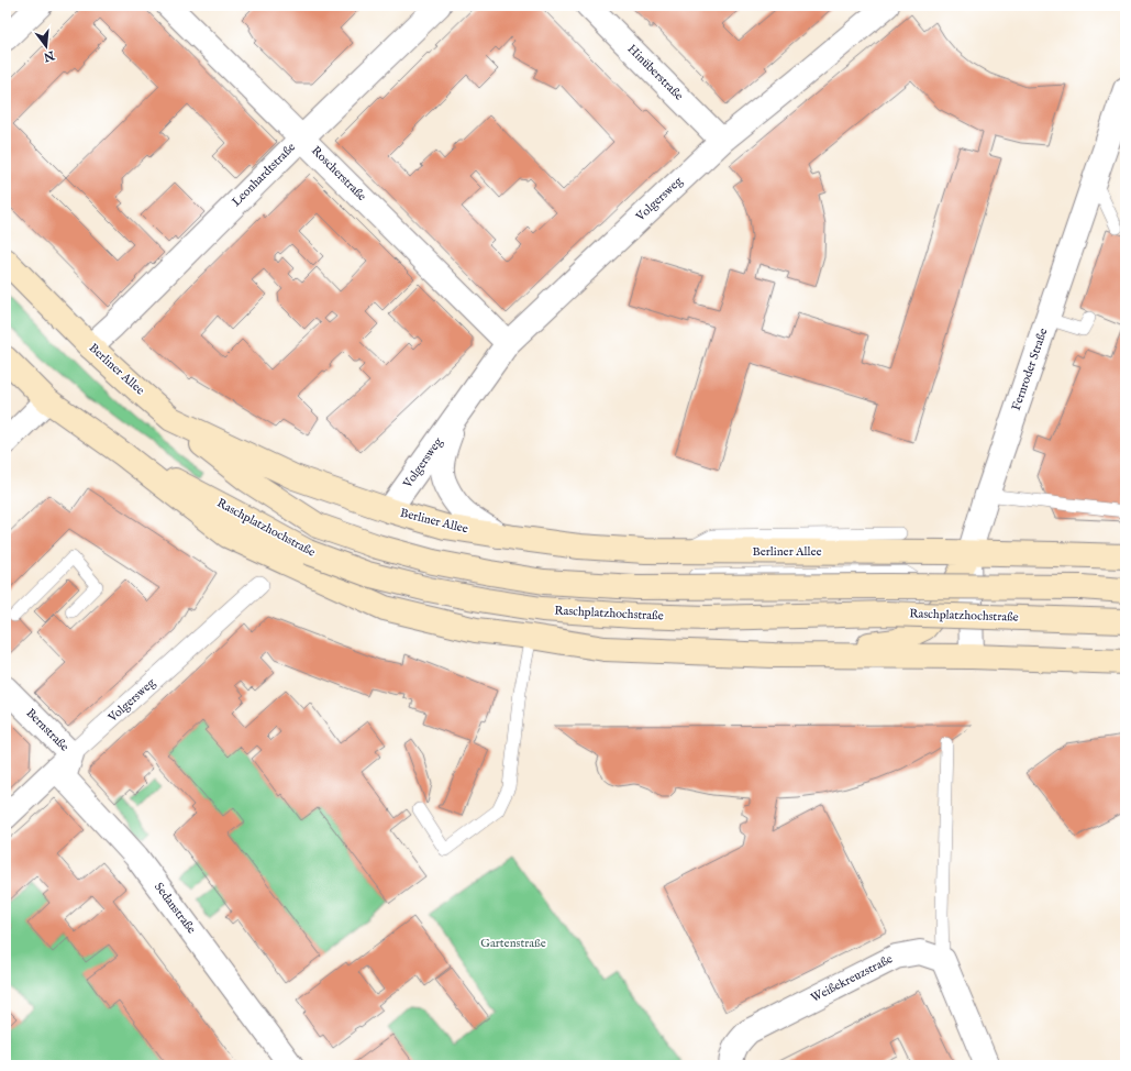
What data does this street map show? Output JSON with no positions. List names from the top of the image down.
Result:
{
  "streets": {
    "main road": ["Berliner Allee", "Raschplatzhochstraße"],
    "street": [
      "Hinüberstraße",
      "Roscherstraße",
      "Leonhardtstraße",
      "Volgersweg",
      "Fernroder Straße",
      "Bernstraße",
      "Sedanstraße",
      "Weißekreuzstraße"
    ]
  },
  "crossings": [
    ["Hinüberstraße", "Volgersweg"],
    ["Roscherstraße", "Leonhardtstraße"],
    ["Roscherstraße", "Volgersweg"],
    ["Leonhardtstraße", "Berliner Allee"],
    ["Volgersweg", "Berliner Allee"],
    ["Volgersweg", "Bernstraße"],
    ["Volgersweg", "Sedanstraße"],
    ["Berliner Allee", "Fernroder Straße"],
    ["Bernstraße", "Sedanstraße"]
  ],
  "parks": ["Gartenstraße"],
  "north": "bottom"
}
